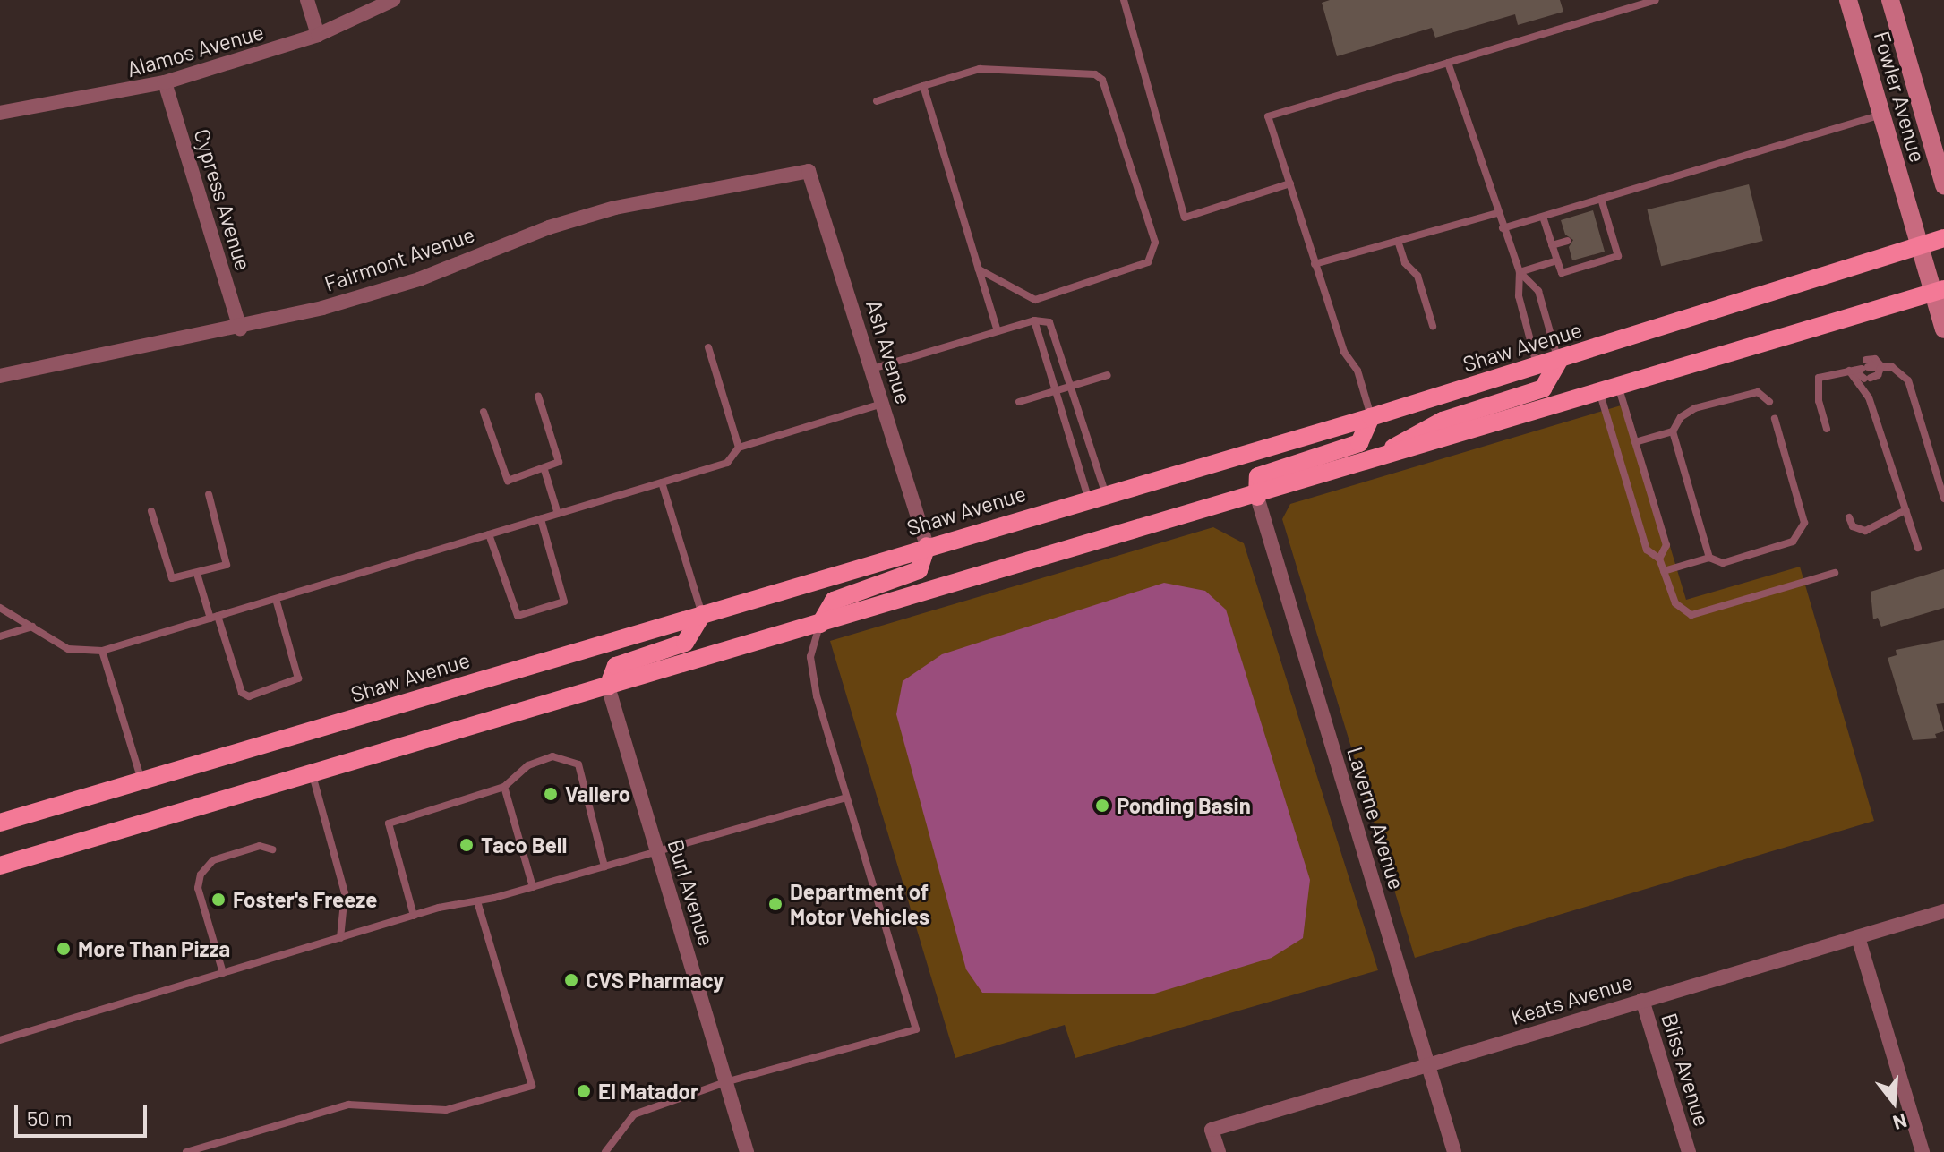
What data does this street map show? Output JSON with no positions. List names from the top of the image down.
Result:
{
  "streets": {
    "main road": ["Fowler Avenue", "Shaw Avenue"],
    "street": [
      "Alamos Avenue",
      "Cypress Avenue",
      "Fairmont Avenue",
      "Ash Avenue",
      "Laverne Avenue",
      "Burl Avenue",
      "Keats Avenue",
      "Bliss Avenue"
    ]
  },
  "crossings": [
    ["Alamos Avenue", "Cypress Avenue"],
    ["Fowler Avenue", "Shaw Avenue"],
    ["Cypress Avenue", "Fairmont Avenue"],
    ["Fairmont Avenue", "Ash Avenue"],
    ["Shaw Avenue", "Ash Avenue"],
    ["Laverne Avenue", "Keats Avenue"],
    ["Keats Avenue", "Bliss Avenue"]
  ],
  "places": [
    "Vallero",
    "Ponding Basin",
    "Taco Bell",
    "Foster's Freeze",
    "Department of Motor Vehicles",
    "More Than Pizza",
    "CVS Pharmacy",
    "El Matador"
  ],
  "scale_bar": "50 m",
  "north": "bottom"
}
